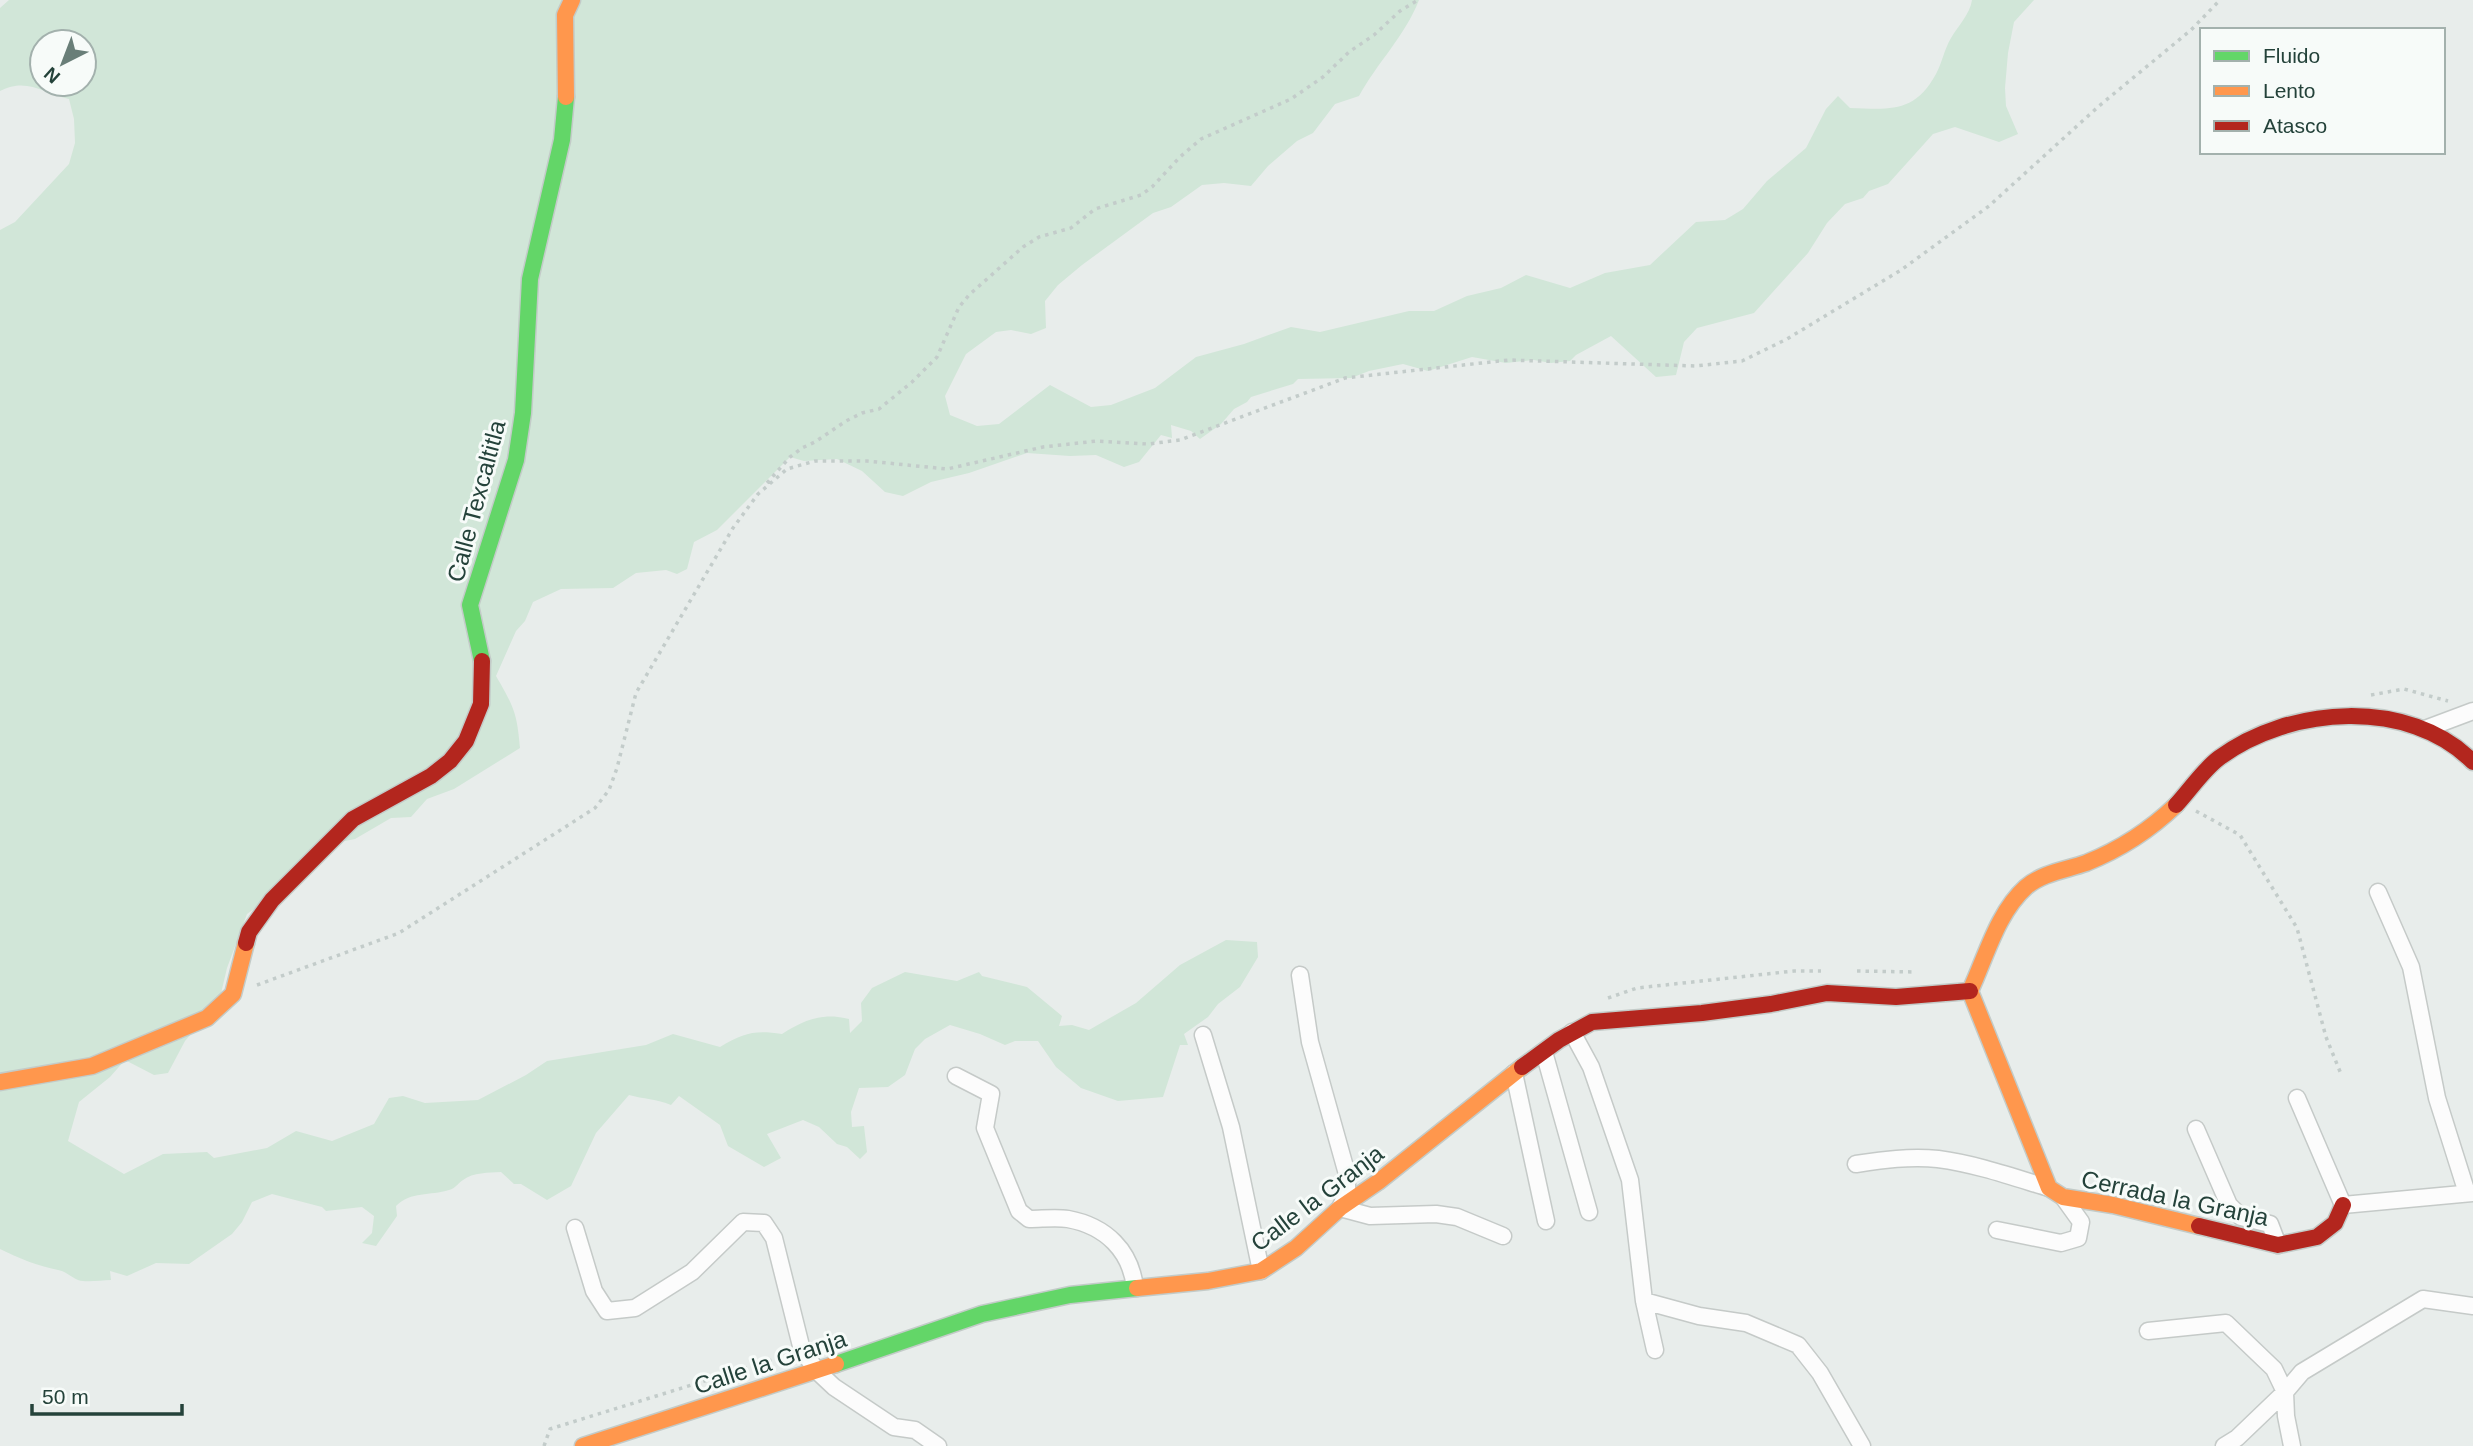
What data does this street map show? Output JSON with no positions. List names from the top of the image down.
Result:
{
  "streets": {
    "street": ["Calle Texcaltitla", "Calle la Granja", "Cerrada la Granja"]
  },
  "crossings": [
    ["Calle la Granja", "Cerrada la Granja"]
  ],
  "legend": ["Fluido", "Lento", "Atasco"],
  "scale_bar": "50 m",
  "north": "bottom left"
}
